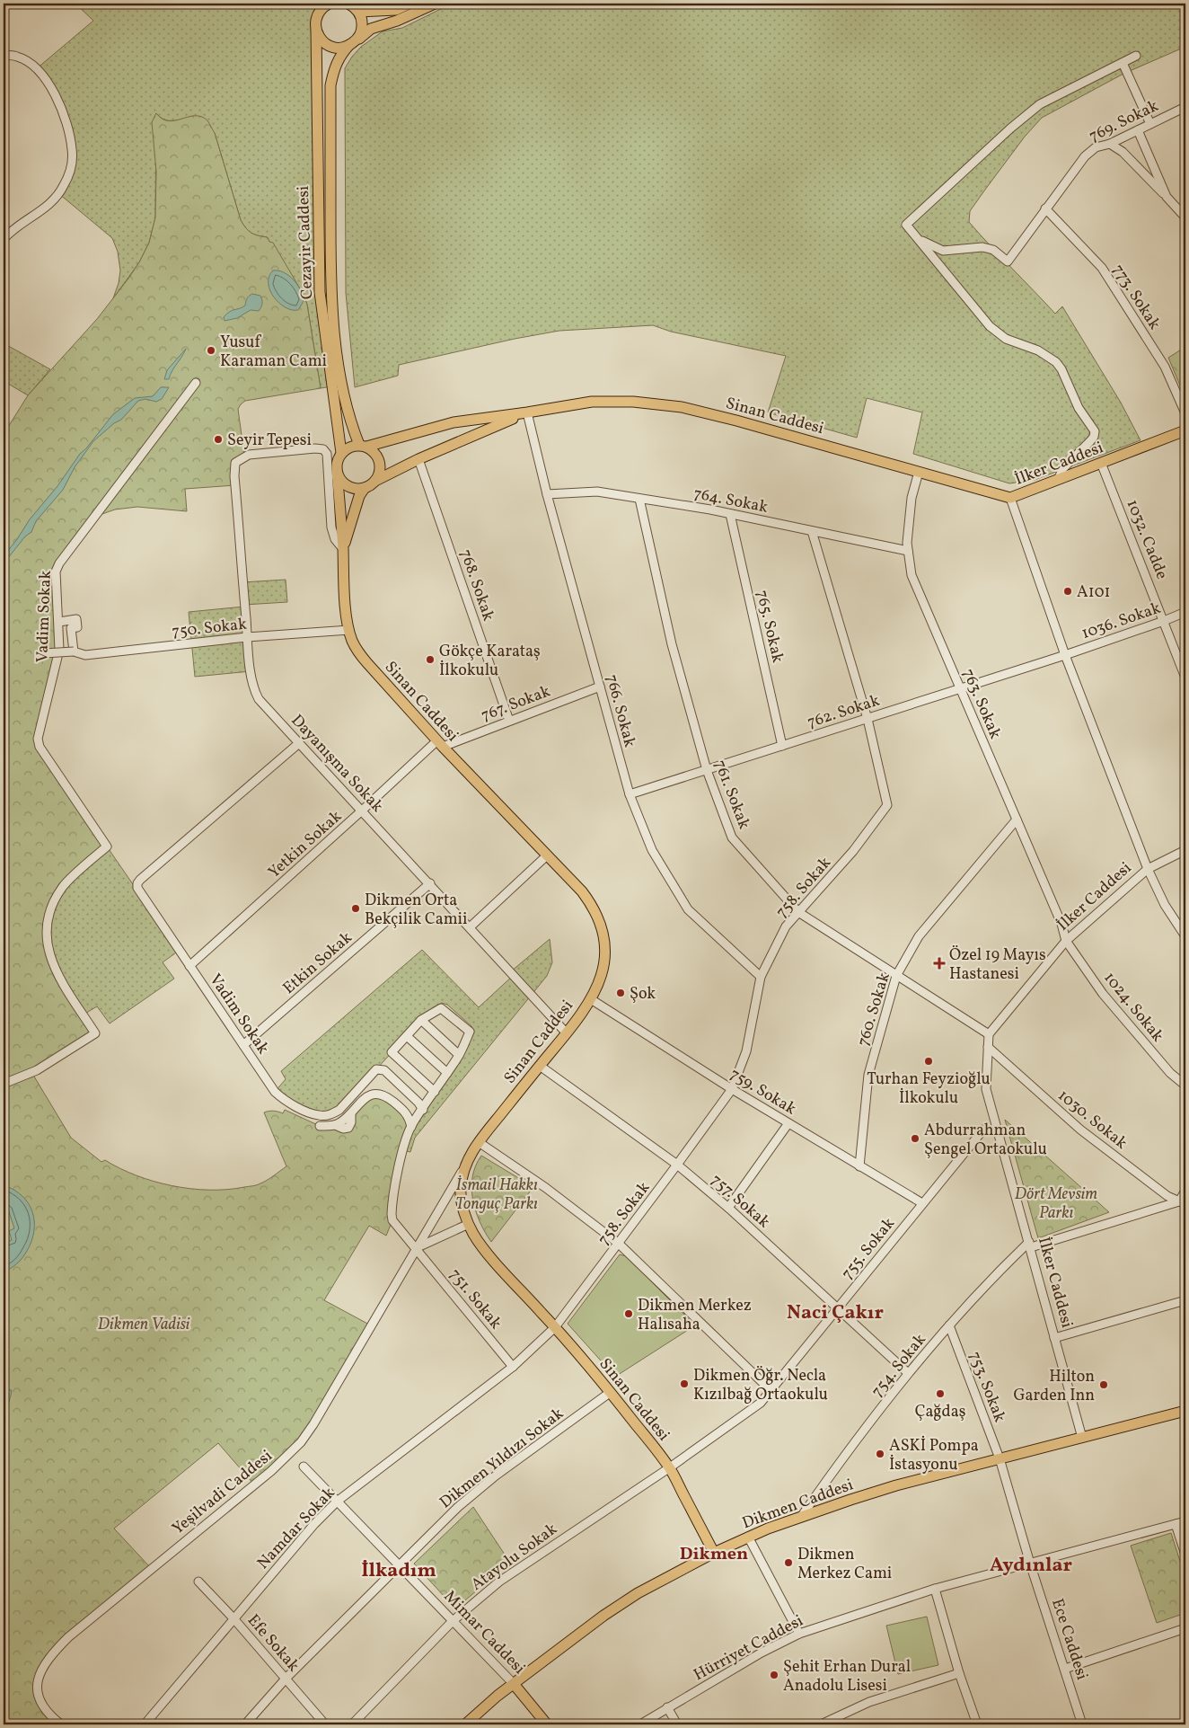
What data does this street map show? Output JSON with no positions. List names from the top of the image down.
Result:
{
  "streets": {
    "main road": [
      "Cezayir Caddesi",
      "Sinan Caddesi",
      "İlker Caddesi",
      "Dikmen Caddesi",
      "Mimar Caddesi"
    ],
    "street": [
      "769. Sokak",
      "773. Sokak",
      "764. Sokak",
      "1032. Cadde",
      "768. Sokak",
      "Vadim Sokak",
      "1036. Sokak",
      "765. Sokak",
      "750. Sokak",
      "767. Sokak",
      "763. Sokak",
      "766. Sokak",
      "762. Sokak",
      "Dayanışma Sokak",
      "761. Sokak",
      "Yetkin Sokak",
      "758. Sokak",
      "Etkin Sokak",
      "1024. Sokak",
      "760. Sokak",
      "759. Sokak",
      "1030. Sokak",
      "757. Sokak",
      "755. Sokak",
      "751. Sokak",
      "754. Sokak",
      "753. Sokak",
      "Dikmen Yıldızı Sokak",
      "Yeşilvadi Caddesi",
      "Namdar Sokak",
      "Atayolu Sokak",
      "Ece Caddesi",
      "Efe Sokak",
      "Hürriyet Caddesi"
    ]
  },
  "crossings": [
    ["769. Sokak", "773. Sokak"],
    ["Cezayir Caddesi", "Sinan Caddesi"],
    ["Sinan Caddesi", "İlker Caddesi"],
    ["Sinan Caddesi", "768. Sokak"],
    ["Sinan Caddesi", "750. Sokak"],
    ["Sinan Caddesi", "767. Sokak"],
    ["Sinan Caddesi", "763. Sokak"],
    ["Sinan Caddesi", "766. Sokak"],
    ["Sinan Caddesi", "Dayanışma Sokak"],
    ["Sinan Caddesi", "Yetkin Sokak"],
    ["Sinan Caddesi", "758. Sokak"],
    ["Sinan Caddesi", "759. Sokak"],
    ["Sinan Caddesi", "757. Sokak"],
    ["Sinan Caddesi", "755. Sokak"],
    ["Sinan Caddesi", "Dikmen Yıldızı Sokak"],
    ["Sinan Caddesi", "Yeşilvadi Caddesi"],
    ["Sinan Caddesi", "Dikmen Caddesi"],
    ["Sinan Caddesi", "Namdar Sokak"],
    ["Sinan Caddesi", "Atayolu Sokak"],
    ["İlker Caddesi", "1032. Cadde"],
    ["İlker Caddesi", "1036. Sokak"],
    ["İlker Caddesi", "763. Sokak"],
    ["İlker Caddesi", "762. Sokak"],
    ["İlker Caddesi", "761. Sokak"],
    ["İlker Caddesi", "1024. Sokak"],
    ["İlker Caddesi", "1030. Sokak"],
    ["İlker Caddesi", "754. Sokak"],
    ["İlker Caddesi", "Dikmen Caddesi"],
    ["764. Sokak", "765. Sokak"],
    ["764. Sokak", "763. Sokak"],
    ["764. Sokak", "766. Sokak"],
    ["764. Sokak", "761. Sokak"],
    ["764. Sokak", "758. Sokak"],
    ["1032. Cadde", "1036. Sokak"],
    ["768. Sokak", "767. Sokak"],
    ["Vadim Sokak", "Dayanışma Sokak"],
    ["Vadim Sokak", "Yetkin Sokak"],
    ["Vadim Sokak", "Etkin Sokak"],
    ["Vadim Sokak", "751. Sokak"],
    ["1036. Sokak", "762. Sokak"],
    ["765. Sokak", "762. Sokak"],
    ["750. Sokak", "Dayanışma Sokak"],
    ["767. Sokak", "766. Sokak"],
    ["767. Sokak", "Yetkin Sokak"],
    ["763. Sokak", "762. Sokak"],
    ["763. Sokak", "1024. Sokak"],
    ["763. Sokak", "760. Sokak"],
    ["766. Sokak", "762. Sokak"],
    ["766. Sokak", "758. Sokak"],
    ["762. Sokak", "761. Sokak"],
    ["762. Sokak", "758. Sokak"],
    ["Dayanışma Sokak", "Yetkin Sokak"],
    ["Dayanışma Sokak", "Etkin Sokak"],
    ["761. Sokak", "758. Sokak"],
    ["761. Sokak", "760. Sokak"],
    ["758. Sokak", "759. Sokak"],
    ["758. Sokak", "757. Sokak"],
    ["758. Sokak", "Namdar Sokak"],
    ["760. Sokak", "759. Sokak"],
    ["759. Sokak", "755. Sokak"],
    ["757. Sokak", "755. Sokak"],
    ["757. Sokak", "754. Sokak"],
    ["755. Sokak", "Atayolu Sokak"],
    ["751. Sokak", "Yeşilvadi Caddesi"],
    ["751. Sokak", "Namdar Sokak"],
    ["754. Sokak", "753. Sokak"],
    ["754. Sokak", "Dikmen Caddesi"],
    ["753. Sokak", "Dikmen Caddesi"],
    ["753. Sokak", "Ece Caddesi"],
    ["Dikmen Yıldızı Sokak", "Mimar Caddesi"],
    ["Dikmen Yıldızı Sokak", "Efe Sokak"],
    ["Dikmen Caddesi", "Mimar Caddesi"],
    ["Dikmen Caddesi", "Ece Caddesi"],
    ["Namdar Sokak", "Mimar Caddesi"],
    ["Namdar Sokak", "Efe Sokak"],
    ["Atayolu Sokak", "Mimar Caddesi"],
    ["Ece Caddesi", "Hürriyet Caddesi"]
  ],
  "districts": [
    "Naci Çakır",
    "Dikmen",
    "Aydınlar",
    "İlkadım"
  ],
  "parks": ["İsmail Hakkı Tonguç Parkı", "Dört Mevsim Parkı", "Dikmen Vadisi"],
  "places": {
    "other": [
      "Yusuf Karaman Cami",
      "Seyir Tepesi",
      "A101",
      "Gökçe Karataş İlkokulu",
      "Dikmen Orta Bekçilik Camii",
      "Şok",
      "Turhan Feyzioğlu İlkokulu",
      "Abdurrahman Şengel Ortaokulu",
      "Dikmen Merkez Halısaha",
      "Dikmen Öğr. Necla Kızılbağ Ortaokulu",
      "Hilton Garden Inn",
      "Çağdaş",
      "ASKİ Pompa İstasyonu",
      "Dikmen Merkez Cami",
      "Şehit Erhan Dural Anadolu Lisesi"
    ],
    "health": ["Özel 19 Mayıs Hastanesi"]
  }
}
